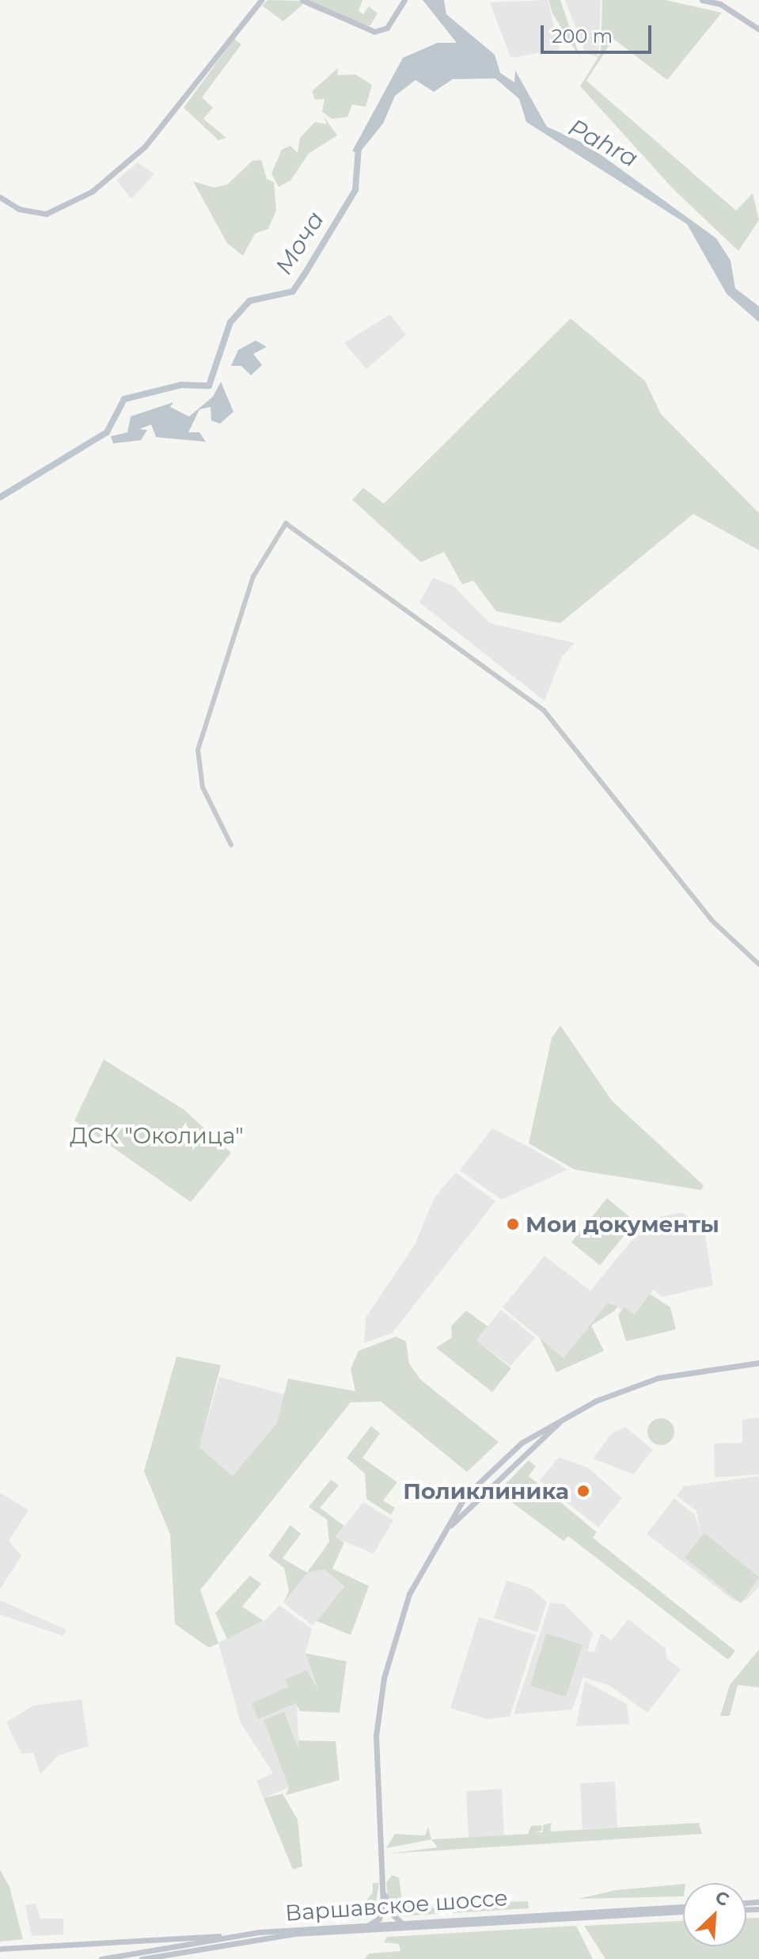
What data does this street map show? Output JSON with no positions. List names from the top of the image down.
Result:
{
  "streets": {
    "main road": ["Варшавское шоссе"]
  },
  "water": ["Pahra", "Моча"],
  "parks": ["ДСК \"Околица\""],
  "places": ["Мои документы", "Поликлиника"],
  "scale_bar": "200 m",
  "north": "top right"
}
